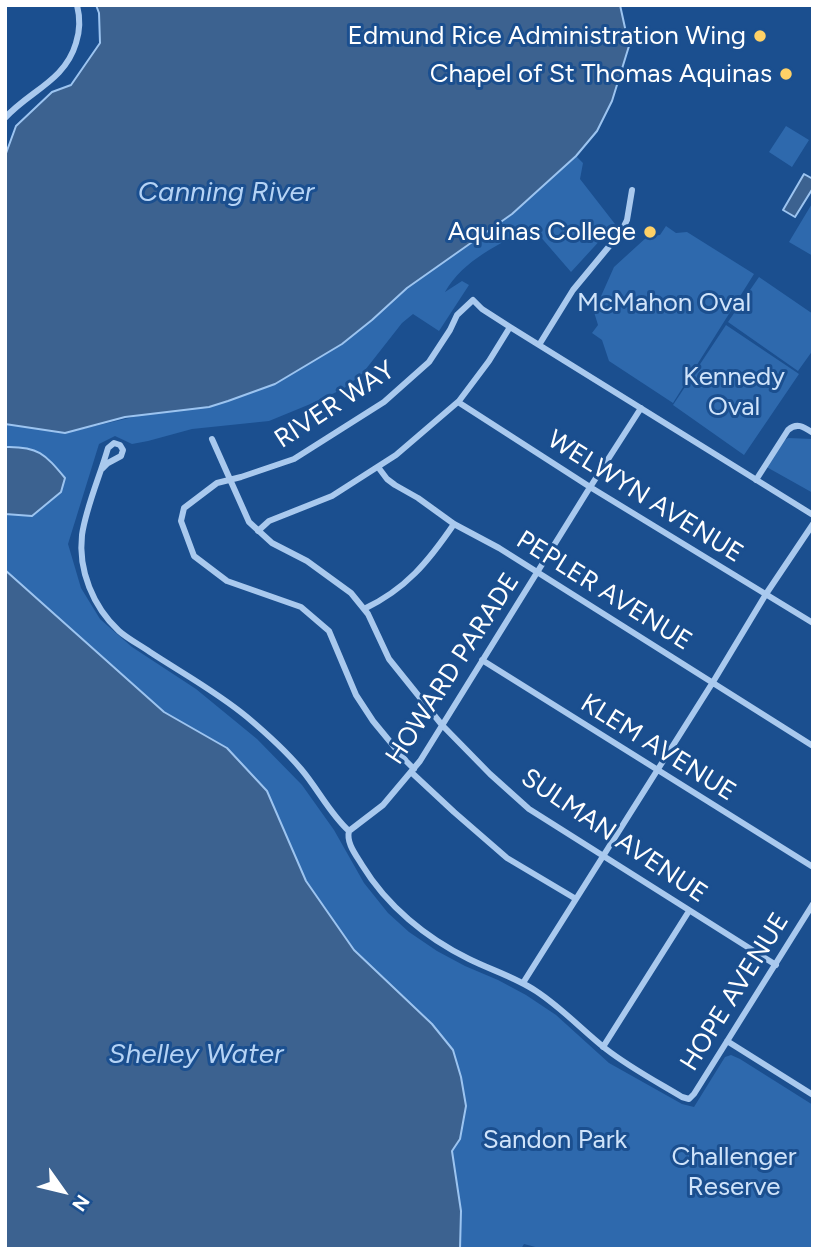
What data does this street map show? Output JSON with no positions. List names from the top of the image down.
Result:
{
  "streets": {
    "street": [
      "RIVER WAY",
      "WELWYN AVENUE",
      "PEPLER AVENUE",
      "HOWARD PARADE",
      "KLEM AVENUE",
      "SULMAN AVENUE",
      "HOPE AVENUE"
    ]
  },
  "crossings": [
    ["RIVER WAY", "HOWARD PARADE"],
    ["RIVER WAY", "SULMAN AVENUE"],
    ["WELWYN AVENUE", "HOWARD PARADE"],
    ["PEPLER AVENUE", "HOWARD PARADE"],
    ["HOWARD PARADE", "KLEM AVENUE"],
    ["HOWARD PARADE", "SULMAN AVENUE"],
    ["SULMAN AVENUE", "HOPE AVENUE"]
  ],
  "water": ["Canning River", "Shelley Water"],
  "parks": [
    "McMahon Oval",
    "Kennedy Oval",
    "Sandon Park",
    "Challenger Reserve"
  ],
  "places": ["Edmund Rice Administration Wing", "Chapel of St Thomas Aquinas", "Aquinas College"],
  "north": "bottom right"
}
